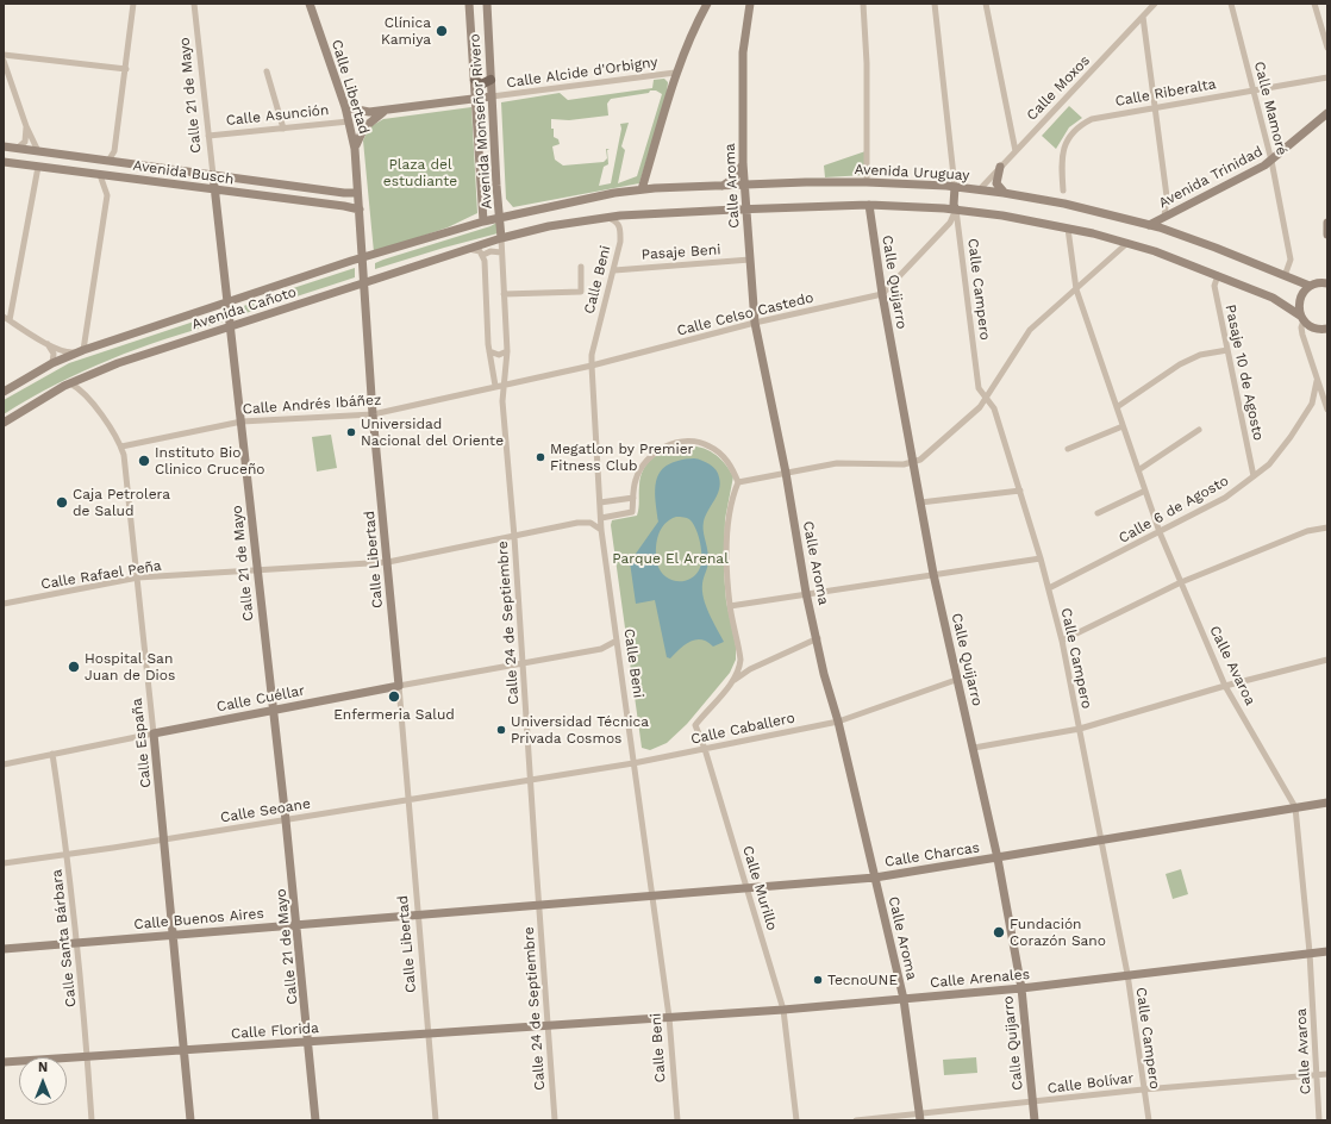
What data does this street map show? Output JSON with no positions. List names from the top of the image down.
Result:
{
  "streets": {
    "street": [
      "Calle Alcide d'Orbigny",
      "Calle Libertad",
      "Calle Moxos",
      "Calle Riberalta",
      "Calle 21 de Mayo",
      "Calle Mamoré",
      "Calle Asunción",
      "Avenida Monseñor Rivero",
      "Avenida Busch",
      "Avenida Uruguay",
      "Avenida Trinidad",
      "Calle Aroma",
      "Pasaje Beni",
      "Calle Beni",
      "Calle Quijarro",
      "Calle Campero",
      "Avenida Cañoto",
      "Calle Celso Castedo",
      "Pasaje 10 de Agosto",
      "Calle Andrés Ibáñez",
      "Calle 6 de Agosto",
      "Calle Rafael Peña",
      "Calle 24 de Septiembre",
      "Calle Avaroa",
      "Calle Cuéllar",
      "Calle Caballero",
      "Calle España",
      "Calle Seoane",
      "Calle Charcas",
      "Calle Murillo",
      "Calle Buenos Aires",
      "Calle Santa Bárbara",
      "Calle Arenales",
      "Calle Florida",
      "Calle Bolívar"
    ]
  },
  "crossings": [
    ["Calle Alcide d'Orbigny", "Calle Asunción"],
    ["Calle Alcide d'Orbigny", "Avenida Monseñor Rivero"],
    ["Calle Libertad", "Calle Asunción"],
    ["Calle Libertad", "Avenida Busch"],
    ["Calle Libertad", "Avenida Cañoto"],
    ["Calle Libertad", "Calle Andrés Ibáñez"],
    ["Calle Libertad", "Calle Rafael Peña"],
    ["Calle Libertad", "Calle Cuéllar"],
    ["Calle Libertad", "Calle Seoane"],
    ["Calle Libertad", "Calle Buenos Aires"],
    ["Calle Libertad", "Calle Florida"],
    ["Calle Moxos", "Avenida Uruguay"],
    ["Calle Riberalta", "Calle Mamoré"],
    ["Calle 21 de Mayo", "Calle Asunción"],
    ["Calle 21 de Mayo", "Avenida Busch"],
    ["Calle 21 de Mayo", "Avenida Cañoto"],
    ["Calle 21 de Mayo", "Calle Andrés Ibáñez"],
    ["Calle 21 de Mayo", "Calle Rafael Peña"],
    ["Calle 21 de Mayo", "Calle Cuéllar"],
    ["Calle 21 de Mayo", "Calle Seoane"],
    ["Calle 21 de Mayo", "Calle Buenos Aires"],
    ["Calle 21 de Mayo", "Calle Florida"],
    ["Calle Mamoré", "Avenida Uruguay"],
    ["Calle Mamoré", "Avenida Trinidad"],
    ["Calle Asunción", "Avenida Monseñor Rivero"],
    ["Avenida Monseñor Rivero", "Avenida Uruguay"],
    ["Avenida Monseñor Rivero", "Avenida Cañoto"],
    ["Avenida Monseñor Rivero", "Calle 24 de Septiembre"],
    ["Avenida Uruguay", "Avenida Trinidad"],
    ["Avenida Uruguay", "Calle Aroma"],
    ["Avenida Uruguay", "Avenida Cañoto"],
    ["Calle Aroma", "Pasaje Beni"],
    ["Calle Aroma", "Calle Celso Castedo"],
    ["Calle Aroma", "Calle Caballero"],
    ["Calle Aroma", "Calle Charcas"],
    ["Calle Aroma", "Calle Murillo"],
    ["Calle Aroma", "Calle Arenales"],
    ["Calle Aroma", "Calle Bolívar"],
    ["Pasaje Beni", "Calle Beni"],
    ["Calle Beni", "Calle Celso Castedo"],
    ["Calle Beni", "Calle Rafael Peña"],
    ["Calle Beni", "Calle Caballero"],
    ["Calle Beni", "Calle Charcas"],
    ["Calle Beni", "Calle Arenales"],
    ["Calle Quijarro", "Calle Celso Castedo"],
    ["Calle Quijarro", "Calle Caballero"],
    ["Calle Quijarro", "Calle Charcas"],
    ["Calle Quijarro", "Calle Arenales"],
    ["Calle Quijarro", "Calle Bolívar"],
    ["Calle Campero", "Calle 6 de Agosto"],
    ["Calle Campero", "Calle Charcas"],
    ["Calle Campero", "Calle Arenales"],
    ["Calle Campero", "Calle Bolívar"],
    ["Avenida Cañoto", "Calle 24 de Septiembre"],
    ["Avenida Cañoto", "Calle España"],
    ["Calle Celso Castedo", "Calle Andrés Ibáñez"],
    ["Calle Celso Castedo", "Calle 24 de Septiembre"],
    ["Pasaje 10 de Agosto", "Calle 6 de Agosto"],
    ["Calle Andrés Ibáñez", "Calle 24 de Septiembre"],
    ["Calle Andrés Ibáñez", "Calle España"],
    ["Calle 6 de Agosto", "Calle Avaroa"],
    ["Calle Rafael Peña", "Calle 24 de Septiembre"],
    ["Calle Rafael Peña", "Calle España"],
    ["Calle 24 de Septiembre", "Calle Cuéllar"],
    ["Calle 24 de Septiembre", "Calle Caballero"],
    ["Calle 24 de Septiembre", "Calle Seoane"],
    ["Calle 24 de Septiembre", "Calle Charcas"],
    ["Calle 24 de Septiembre", "Calle Buenos Aires"],
    ["Calle 24 de Septiembre", "Calle Arenales"],
    ["Calle 24 de Septiembre", "Calle Florida"],
    ["Calle Avaroa", "Calle Charcas"],
    ["Calle Avaroa", "Calle Arenales"],
    ["Calle Avaroa", "Calle Bolívar"],
    ["Calle Cuéllar", "Calle España"],
    ["Calle Cuéllar", "Calle Santa Bárbara"],
    ["Calle Caballero", "Calle Seoane"],
    ["Calle Caballero", "Calle Murillo"],
    ["Calle España", "Calle Seoane"],
    ["Calle España", "Calle Buenos Aires"],
    ["Calle España", "Calle Florida"],
    ["Calle Seoane", "Calle Santa Bárbara"],
    ["Calle Charcas", "Calle Murillo"],
    ["Calle Charcas", "Calle Buenos Aires"],
    ["Calle Murillo", "Calle Arenales"],
    ["Calle Buenos Aires", "Calle Santa Bárbara"],
    ["Calle Santa Bárbara", "Calle Florida"],
    ["Calle Arenales", "Calle Florida"]
  ],
  "parks": ["Plaza del estudiante", "Parque El Arenal"],
  "places": [
    "Clínica Kamiya",
    "Universidad Nacional del Oriente",
    "Megatlon by Premier Fitness Club",
    "Instituto Bio Clinico Cruceño",
    "Caja Petrolera de Salud",
    "Hospital San Juan de Dios",
    "Enfermeria Salud",
    "Universidad Técnica Privada Cosmos",
    "Fundación Corazón Sano",
    "TecnoUNE"
  ],
  "north": "top"
}
